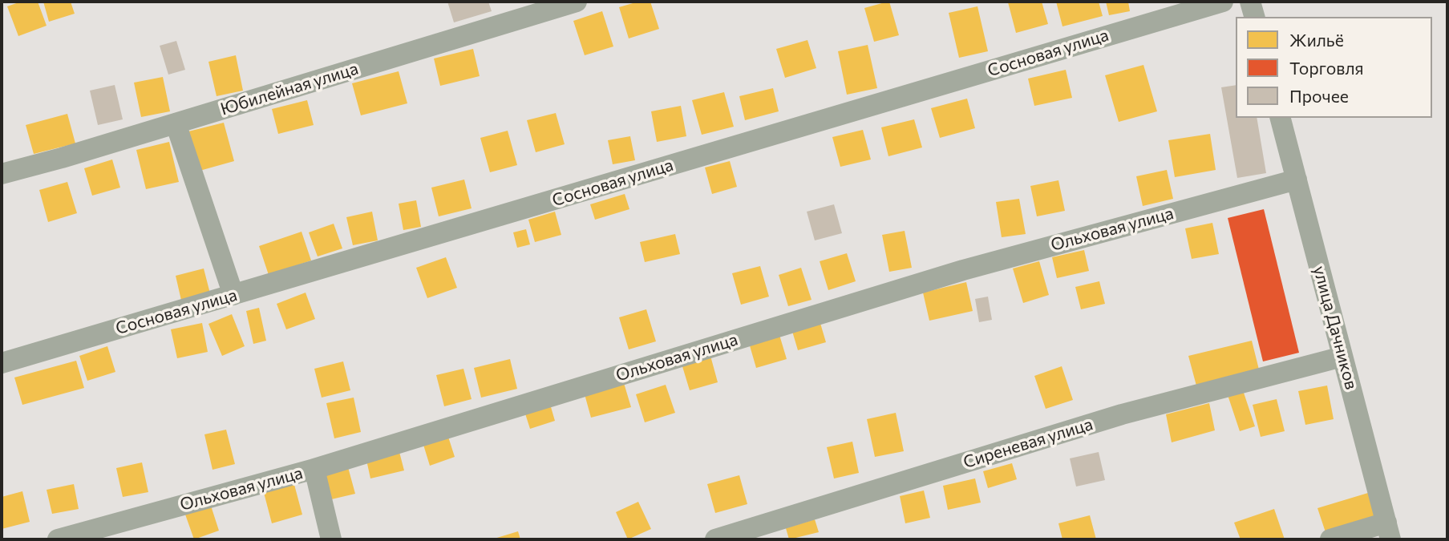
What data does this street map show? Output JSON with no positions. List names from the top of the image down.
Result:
{
  "streets": {
    "street": [
      "Сосновая улица",
      "Юбилейная улица",
      "Ольховая улица",
      "улица Дачников",
      "Сиреневая улица"
    ]
  },
  "crossings": [
    ["Ольховая улица", "улица Дачников"],
    ["улица Дачников", "Сиреневая улица"]
  ],
  "legend": ["Жильё", "Торговля", "Прочее"]
}
